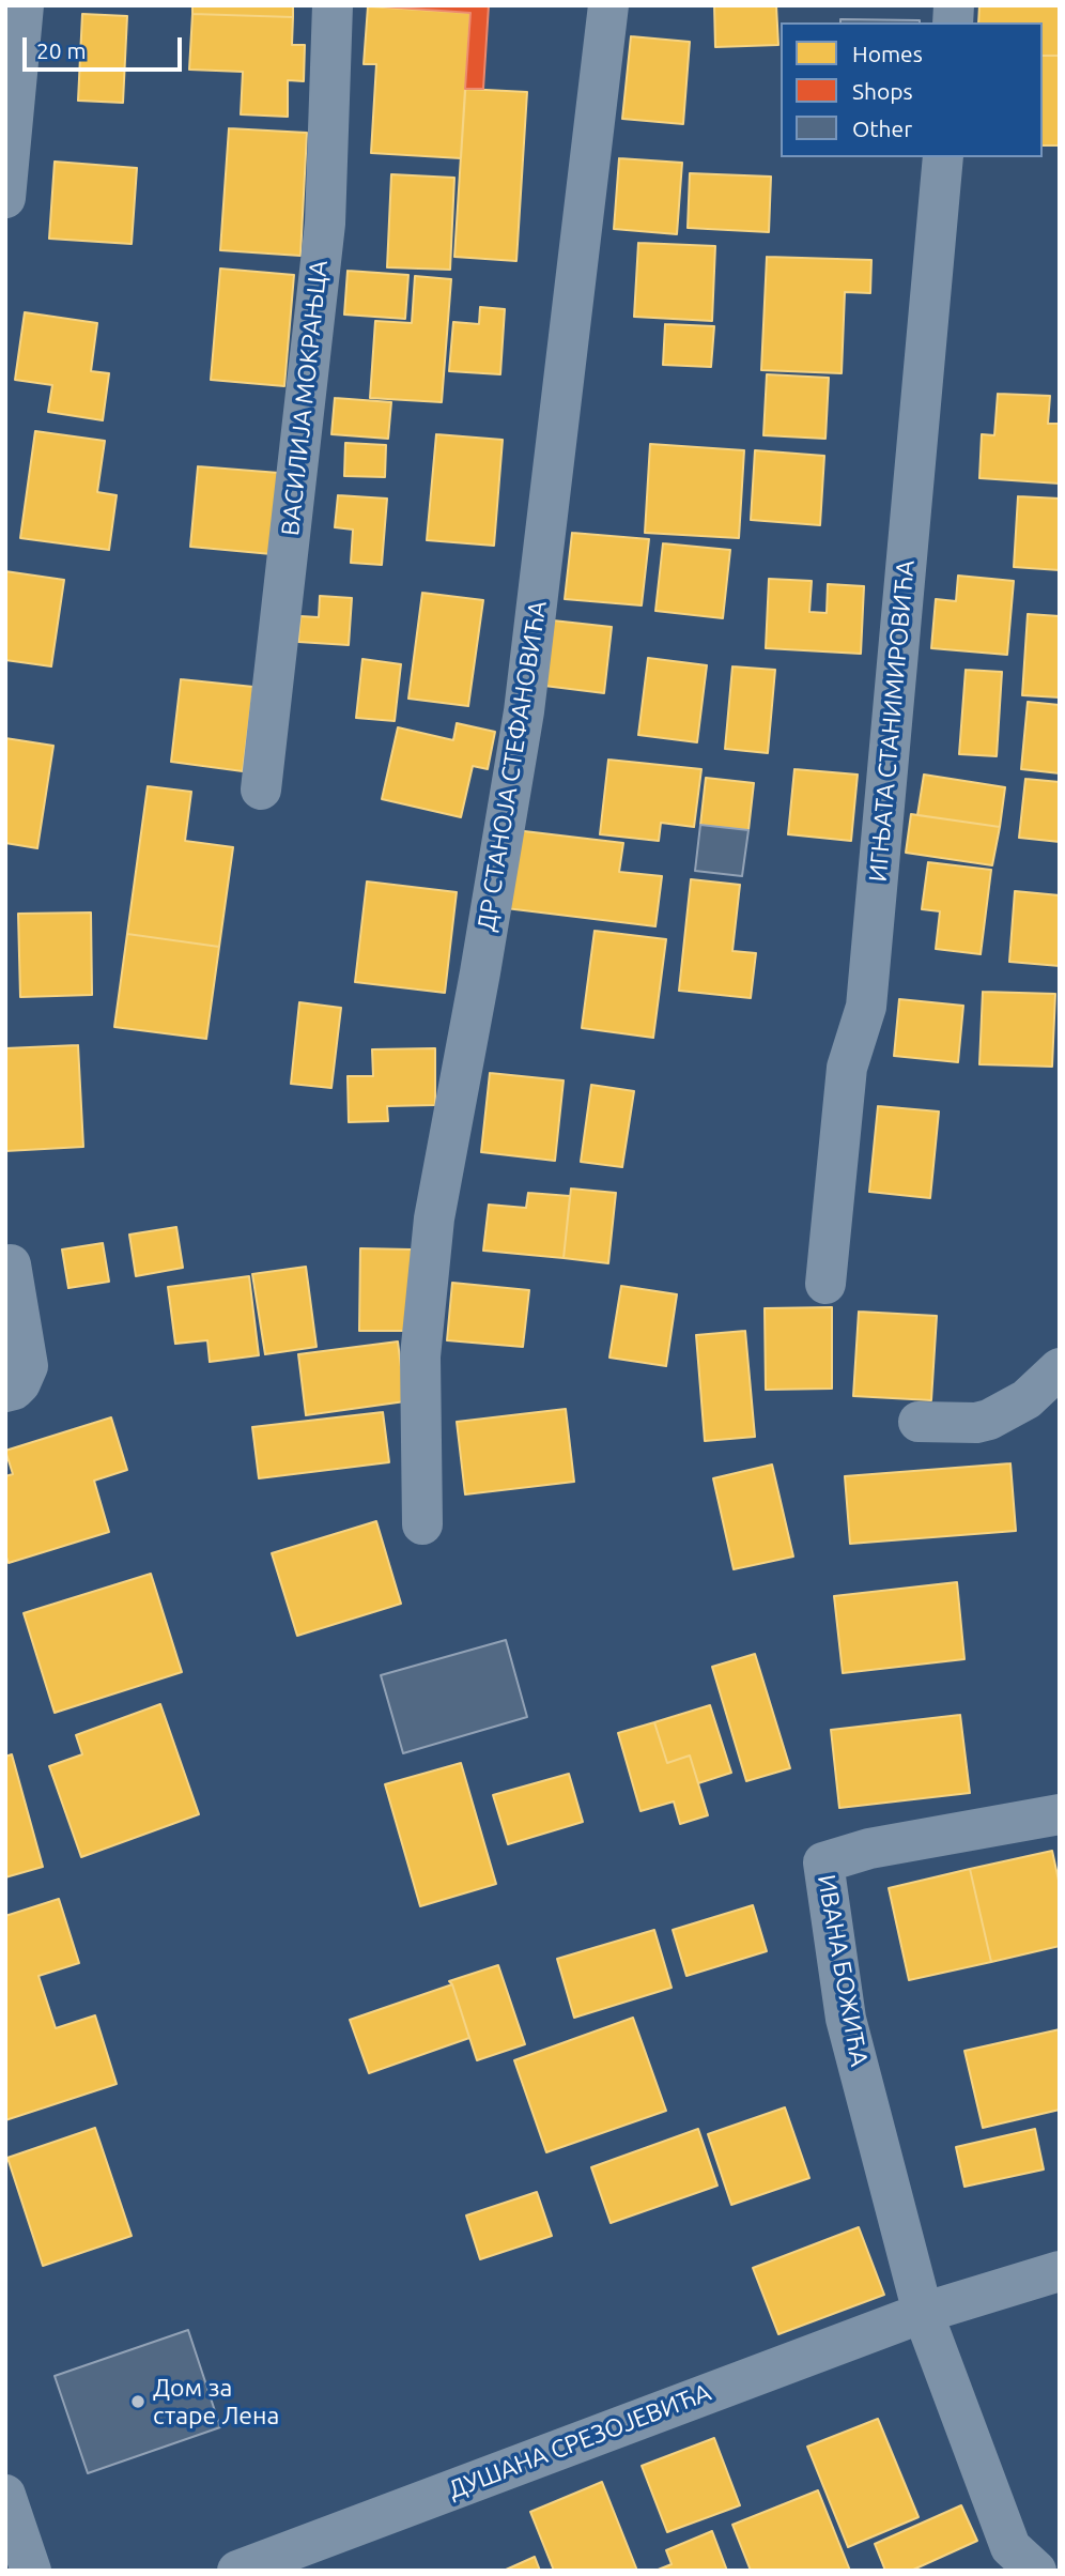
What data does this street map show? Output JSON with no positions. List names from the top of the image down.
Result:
{
  "streets": {
    "street": [
      "ВАСИЛИЈА МОКРАЊЦА",
      "ИГЊАТА СТАНИМИРОВИЋА",
      "ДР СТАНОЈА СТЕФАНОВИЋА",
      "ИВАНА БОЖИЋА",
      "ДУШАНА СРЕЗОЈЕВИЋА"
    ]
  },
  "crossings": [
    ["ИВАНА БОЖИЋА", "ДУШАНА СРЕЗОЈЕВИЋА"]
  ],
  "places": ["Дом за старе Лена"],
  "legend": ["Homes", "Shops", "Other"],
  "scale_bar": "20 m"
}
